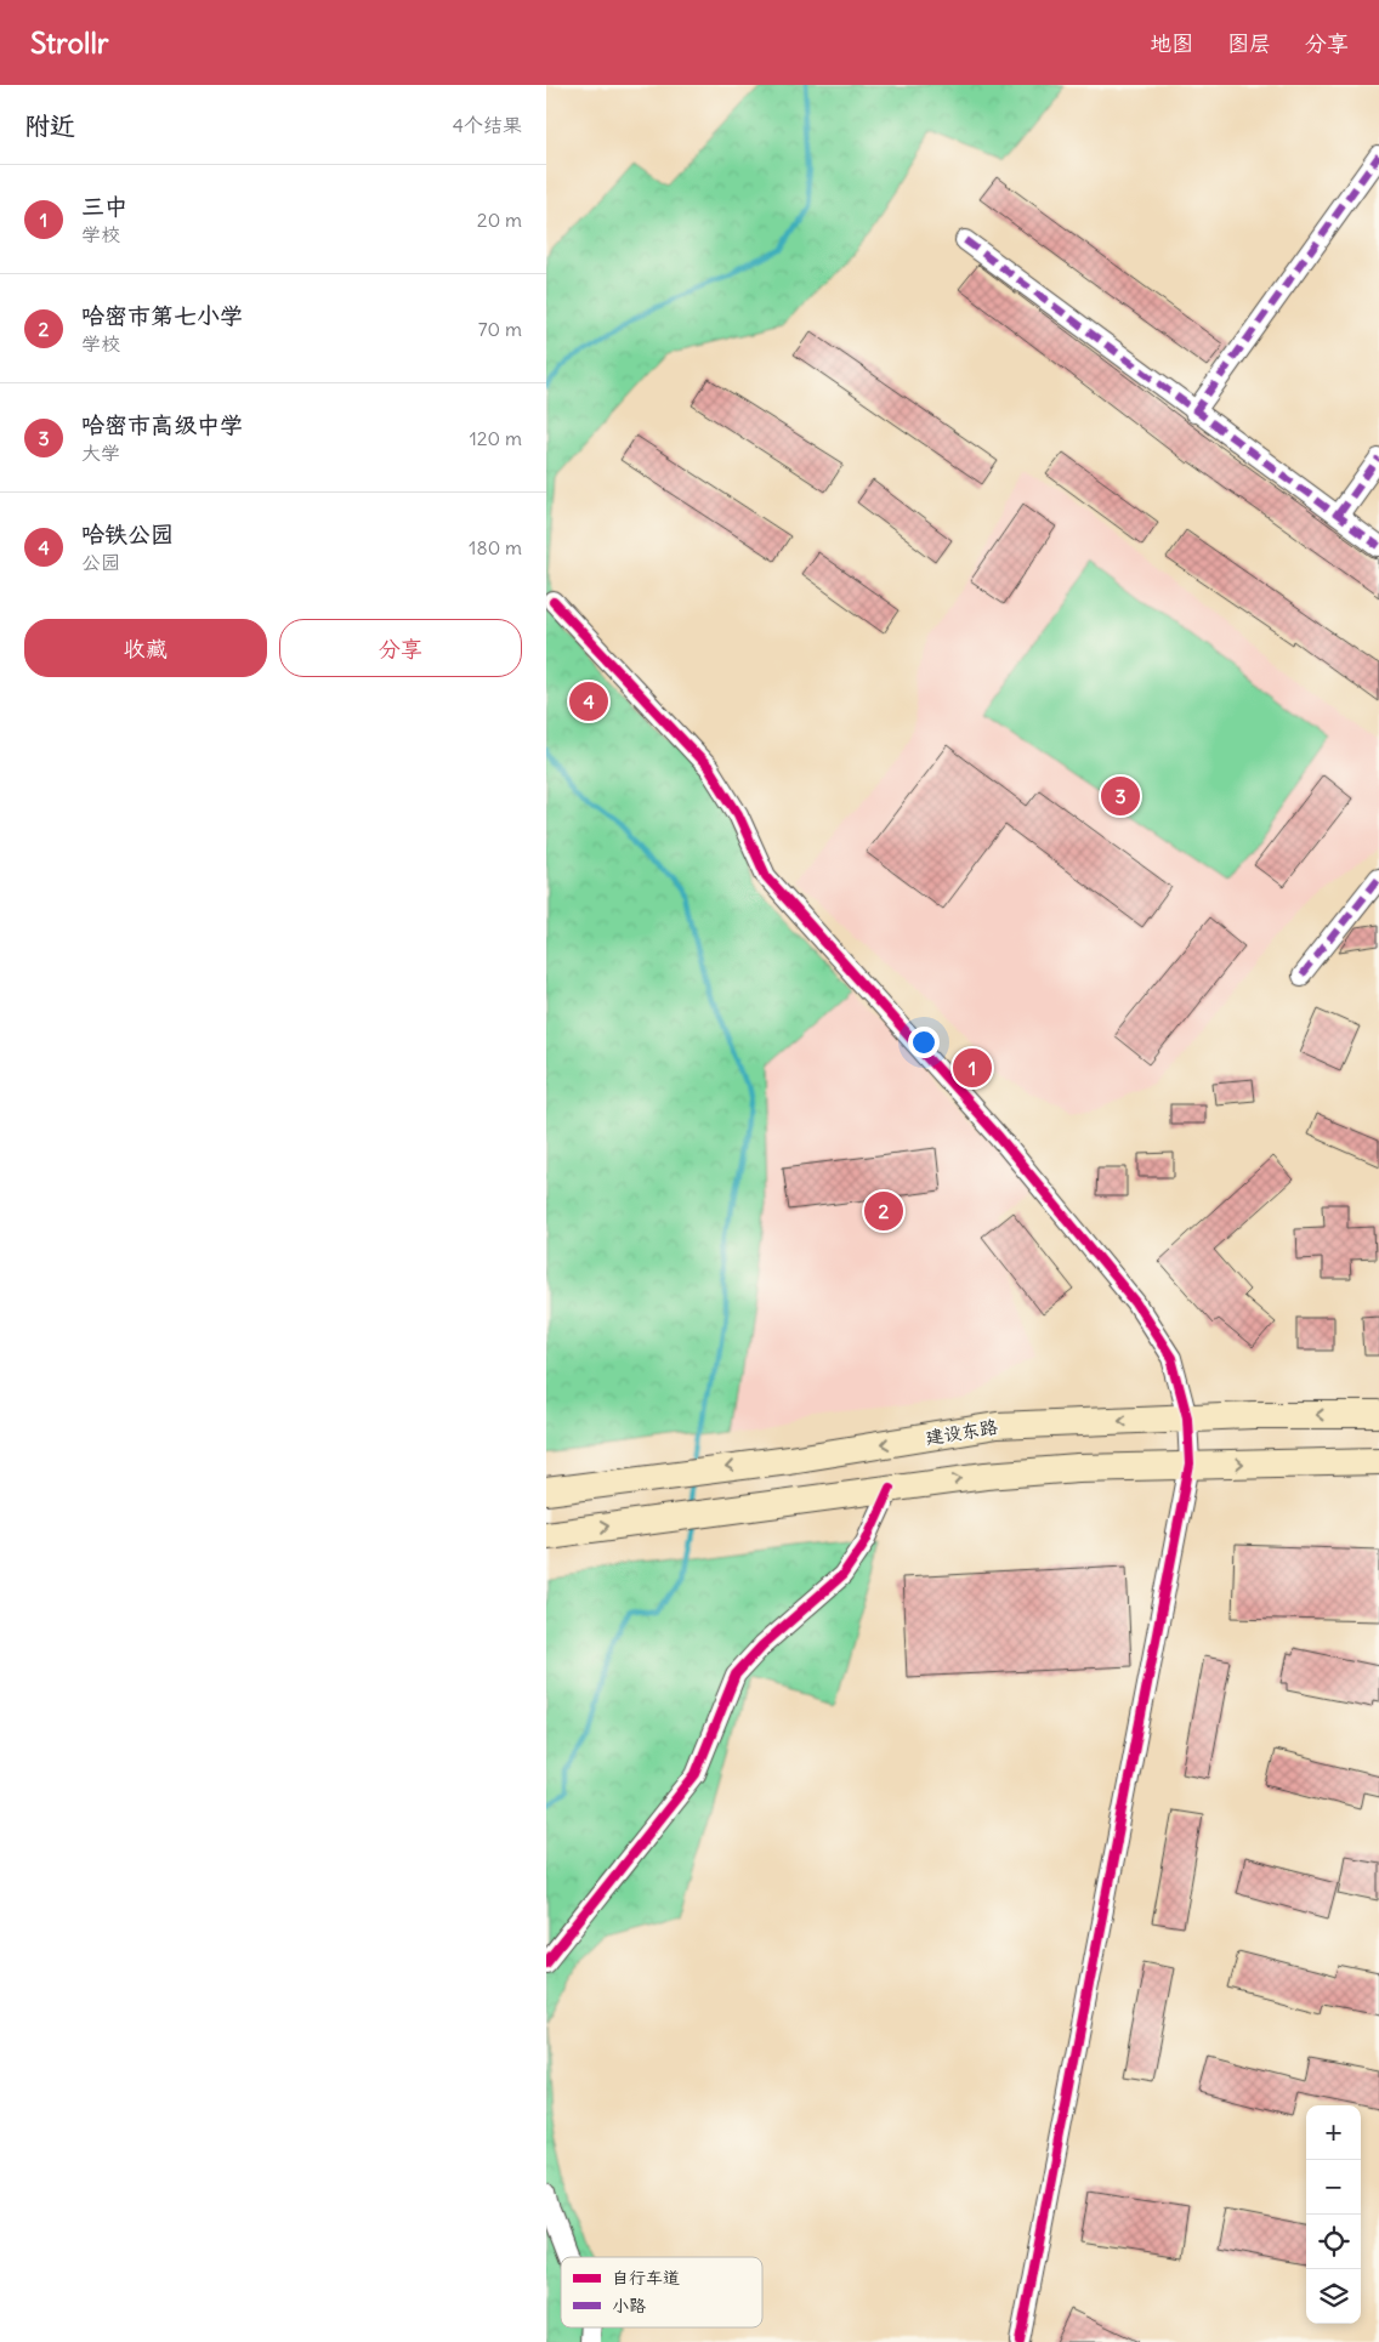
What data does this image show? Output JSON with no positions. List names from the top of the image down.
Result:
{
  "streets": {
    "main road": ["建设东路"]
  },
  "legend": ["自行车道", "小路"],
  "page": {
    "header": "Strollr",
    "nav": ["地图", "图层", "分享"],
    "heading": ["附近", "4个结果"],
    "list": [
      {
        "mark": "1",
        "name": "三中",
        "note": "学校",
        "value": "20 m"
      },
      {
        "mark": "2",
        "name": "哈密市第七小学",
        "note": "学校",
        "value": "70 m"
      },
      {
        "mark": "3",
        "name": "哈密市高级中学",
        "note": "大学",
        "value": "120 m"
      },
      {
        "mark": "4",
        "name": "哈铁公园",
        "note": "公园",
        "value": "180 m"
      }
    ],
    "buttons": ["收藏", "分享"],
    "pins": [
      "4",
      "3",
      "1",
      "2"
    ],
    "map_buttons": ["+", "−"]
  }
}
